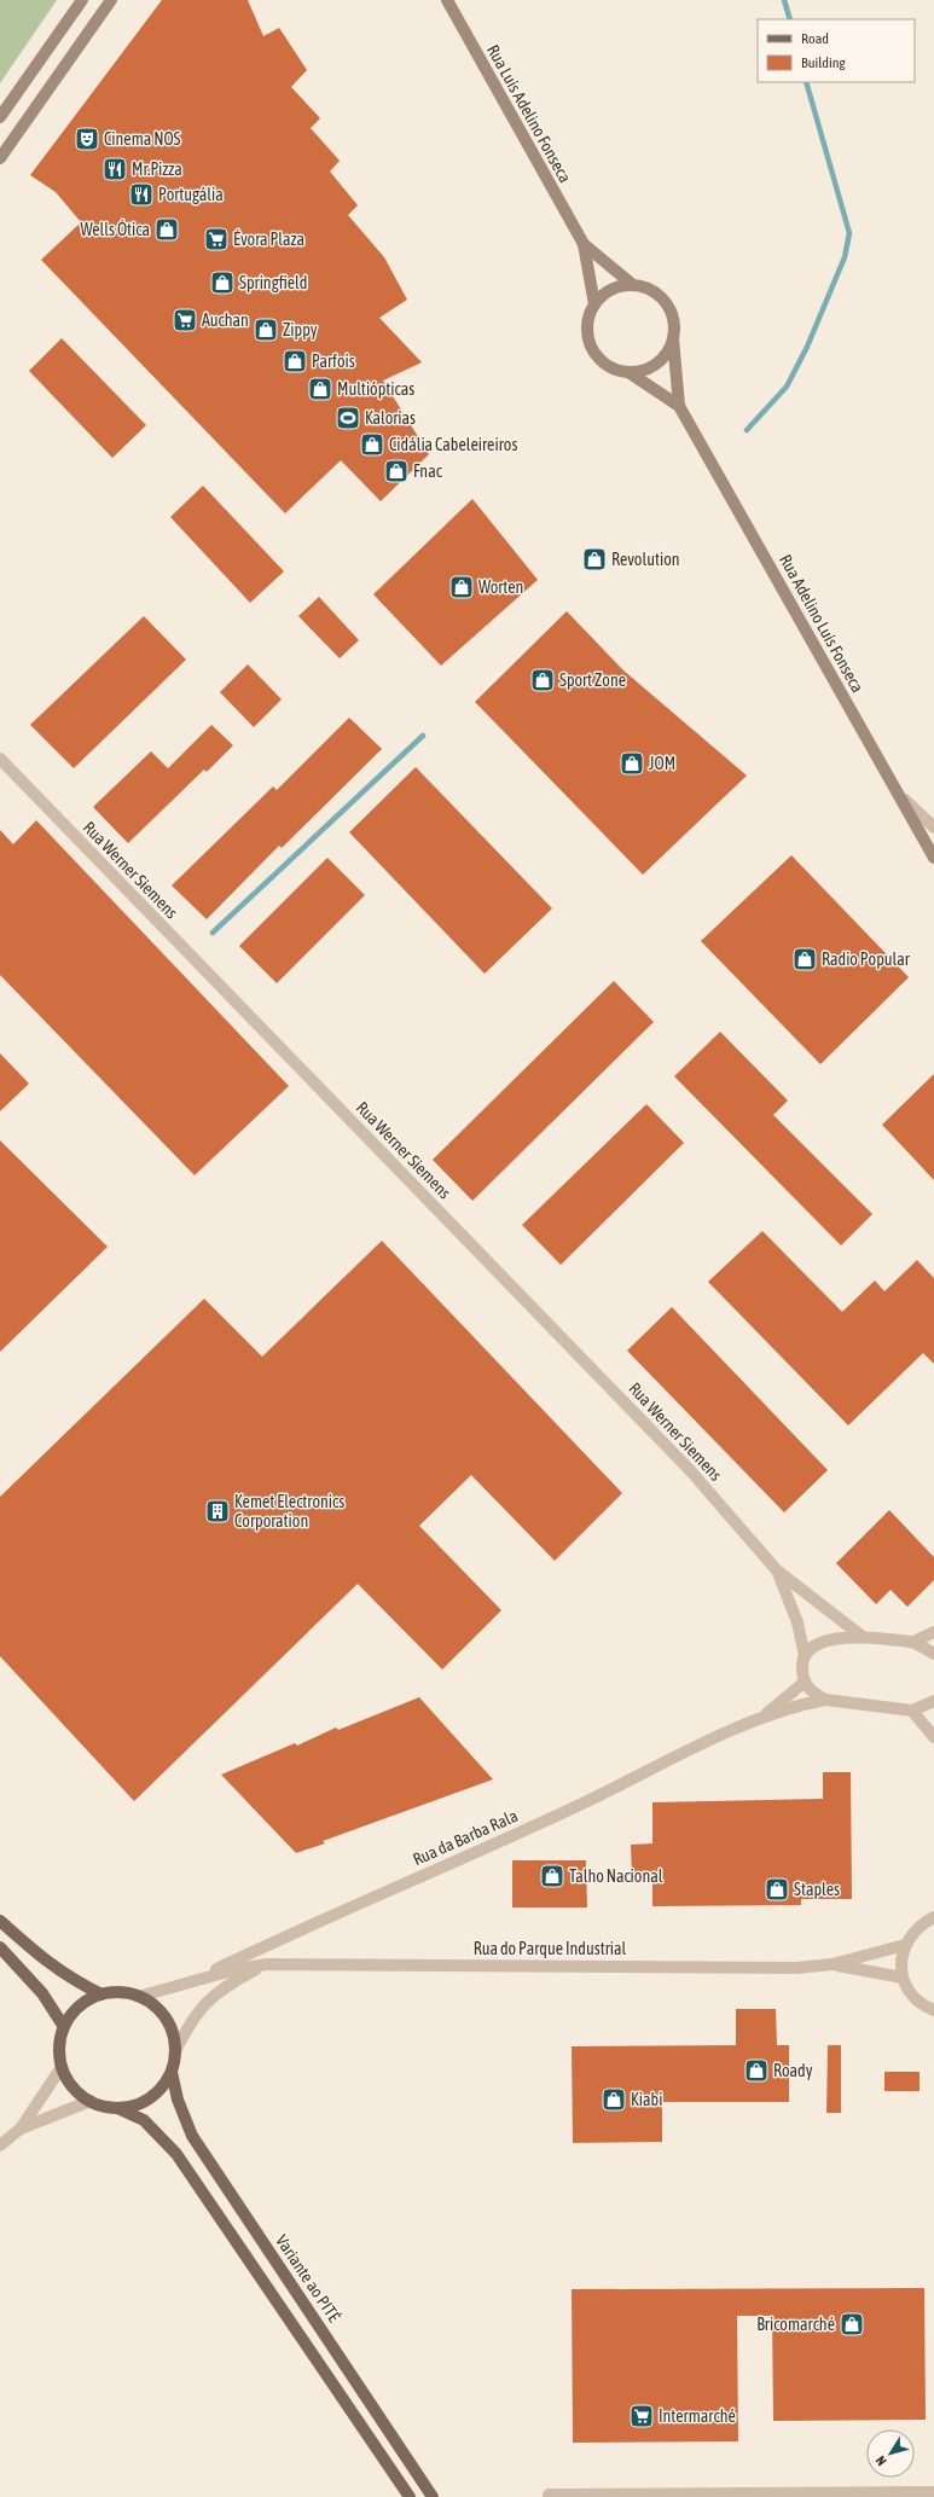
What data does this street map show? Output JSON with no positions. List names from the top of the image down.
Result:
{
  "streets": {
    "main road": ["Variante ao PITÉ"],
    "street": [
      "Rua Luís Adelino Fonseca",
      "Rua Adelino Luís Fonseca",
      "Rua Werner Siemens",
      "Rua da Barba Rala",
      "Rua do Parque Industrial"
    ]
  },
  "crossings": [
    ["Rua Luís Adelino Fonseca", "Rua Adelino Luís Fonseca"],
    ["Rua Werner Siemens", "Rua da Barba Rala"],
    ["Rua da Barba Rala", "Rua do Parque Industrial"],
    ["Rua da Barba Rala", "Variante ao PITÉ"]
  ],
  "places": {
    "theatre": ["Cinema NOS"],
    "restaurant": ["Mr.Pizza", "Portugália"],
    "shop": [
      "Wells Ótica",
      "Springfield",
      "Zippy",
      "Parfois",
      "Multiópticas",
      "Cidália Cabeleireiros",
      "Fnac",
      "Revolution",
      "Worten",
      "Sport Zone",
      "JOM",
      "Radio Popular",
      "Talho Nacional",
      "Staples",
      "Roady",
      "Kiabi",
      "Bricomarché"
    ],
    "supermarket": ["Évora Plaza", "Auchan", "Intermarché"],
    "sports": ["Kalorias"],
    "building": ["Kemet Electronics Corporation"]
  },
  "legend": ["Road", "Building"],
  "north": "bottom left"
}
